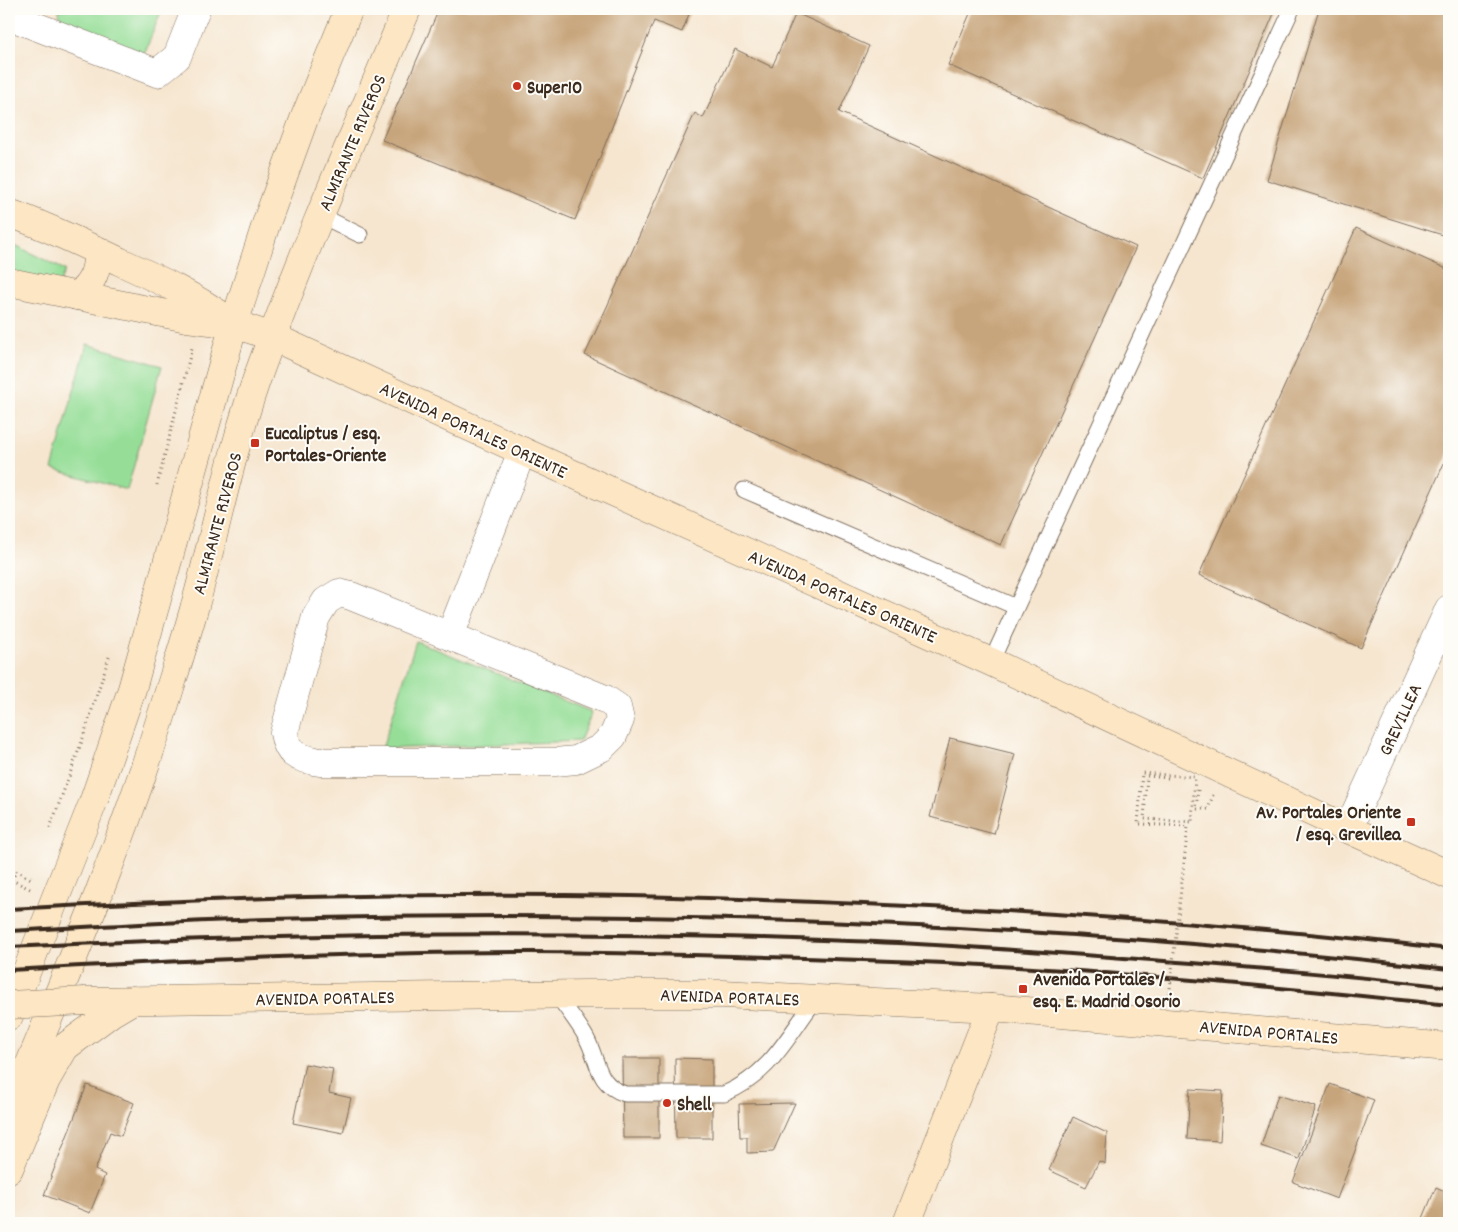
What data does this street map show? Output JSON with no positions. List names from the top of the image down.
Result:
{
  "streets": {
    "main road": ["ALMIRANTE RIVEROS", "AVENIDA PORTALES ORIENTE", "AVENIDA PORTALES"],
    "street": ["GREVILLEA"]
  },
  "crossings": [
    ["ALMIRANTE RIVEROS", "AVENIDA PORTALES ORIENTE"],
    ["AVENIDA PORTALES ORIENTE", "GREVILLEA"]
  ],
  "places": {
    "other": ["Super10", "Shell"],
    "transit": ["Eucaliptus / esq. Portales-Oriente", "Av. Portales Oriente / esq. Grevillea", "Avenida Portales / esq. E. Madrid Osorio"]
  }
}
